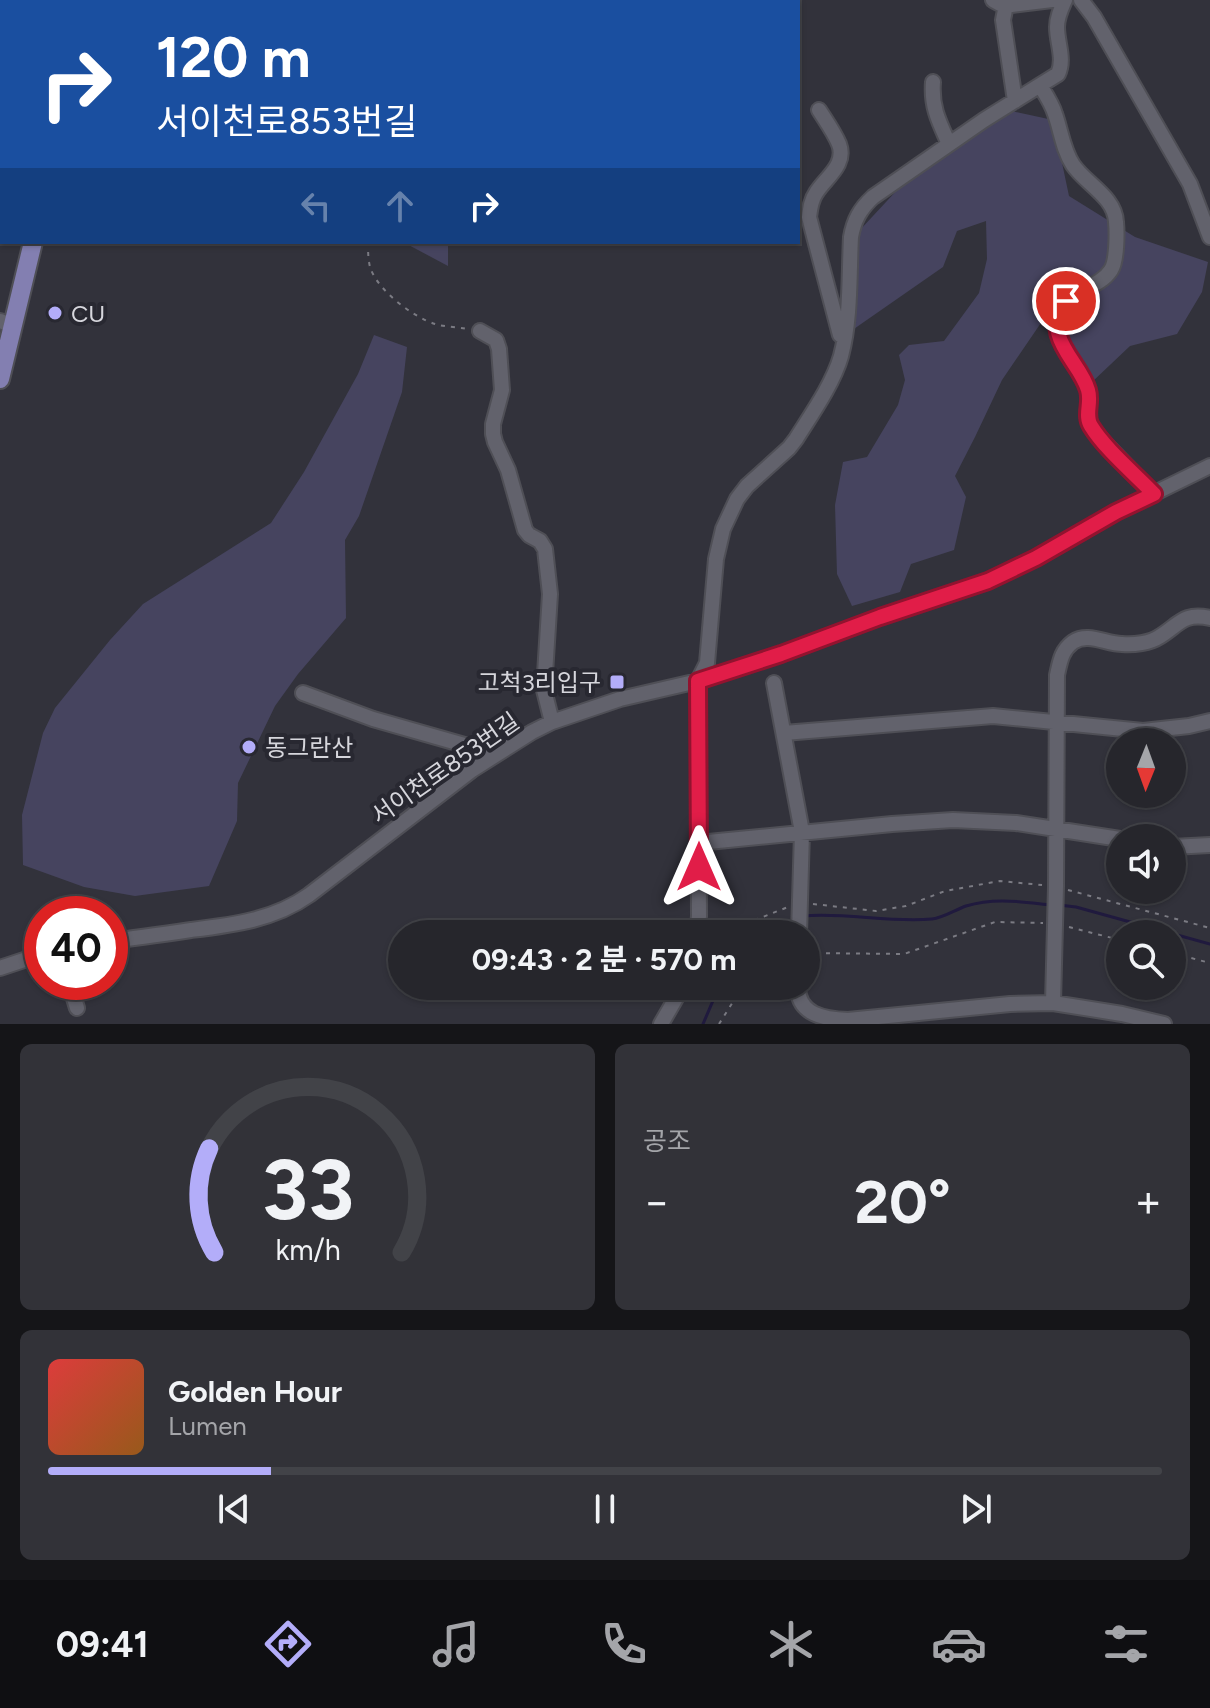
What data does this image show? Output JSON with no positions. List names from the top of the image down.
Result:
{
  "streets": {
    "street": ["서이천로853번길"]
  },
  "places": {
    "other": ["CU", "동그란산"],
    "transit": ["고척3리입구"]
  },
  "north": "bottom",
  "page": {
    "turn": ["120 m", "서이천로853번길"],
    "limit": "40",
    "trip": "09:43 · 2 분 · 570 m",
    "tile": "공조",
    "heat": ["−", "20°", "+"],
    "song": ["Golden Hour", "Lumen"],
    "tabs": "09:41",
    "gauge": ["33", "km/h"]
  }
}
